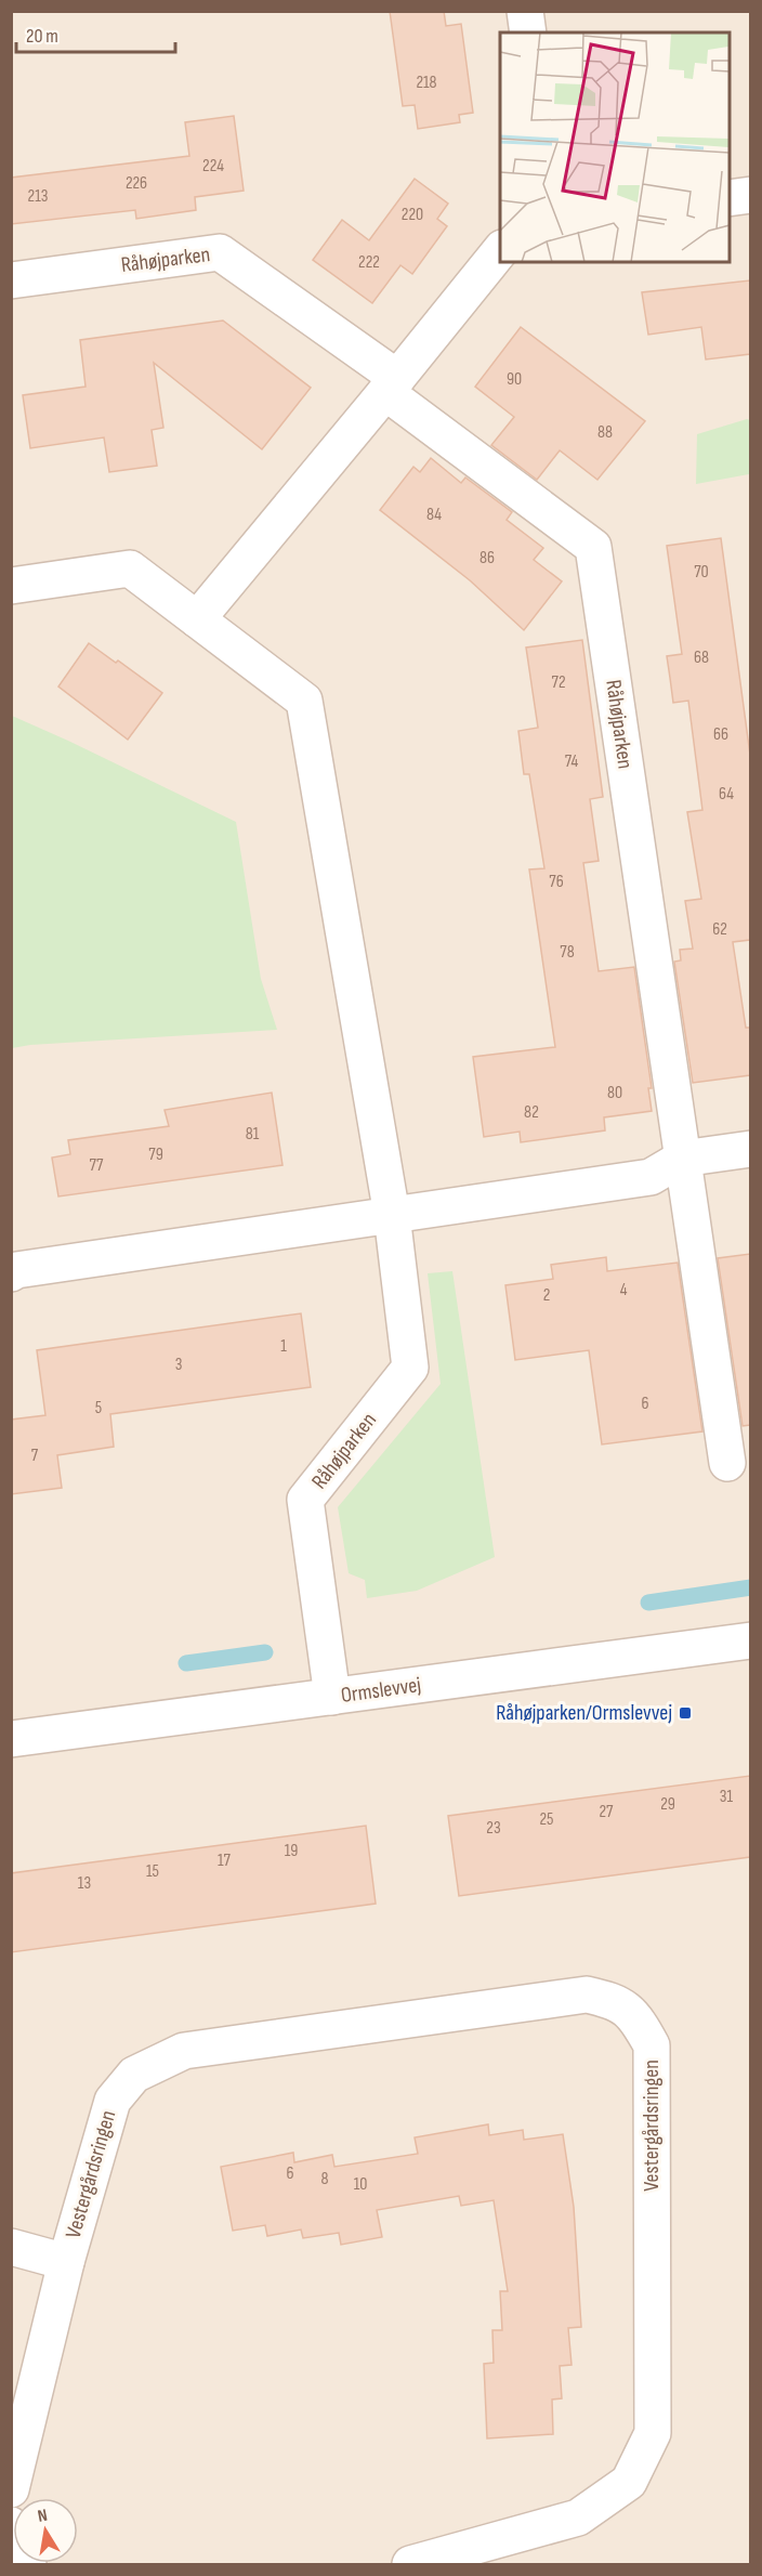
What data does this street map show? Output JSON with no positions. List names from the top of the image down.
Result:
{
  "streets": {
    "street": ["Råhøjparken", "Ormslevvej", "Vestergårdsringen"]
  },
  "crossings": [
    ["Råhøjparken", "Ormslevvej"]
  ],
  "places": {
    "transit": ["Råhøjparken/Ormslevvej"]
  },
  "house_numbers": [
    "218",
    "224",
    "226",
    "213",
    "220",
    "222",
    "90",
    "88",
    "84",
    "86",
    "70",
    "68",
    "72",
    "66",
    "74",
    "64",
    "76",
    "62",
    "78",
    "80",
    "82",
    "81",
    "79",
    "77",
    "4",
    "2",
    "1",
    "3",
    "6",
    "5",
    "7",
    "31",
    "29",
    "27",
    "25",
    "23",
    "19",
    "17",
    "15",
    "13",
    "6",
    "8",
    "10"
  ],
  "scale_bar": "20 m",
  "north": "top"
}
